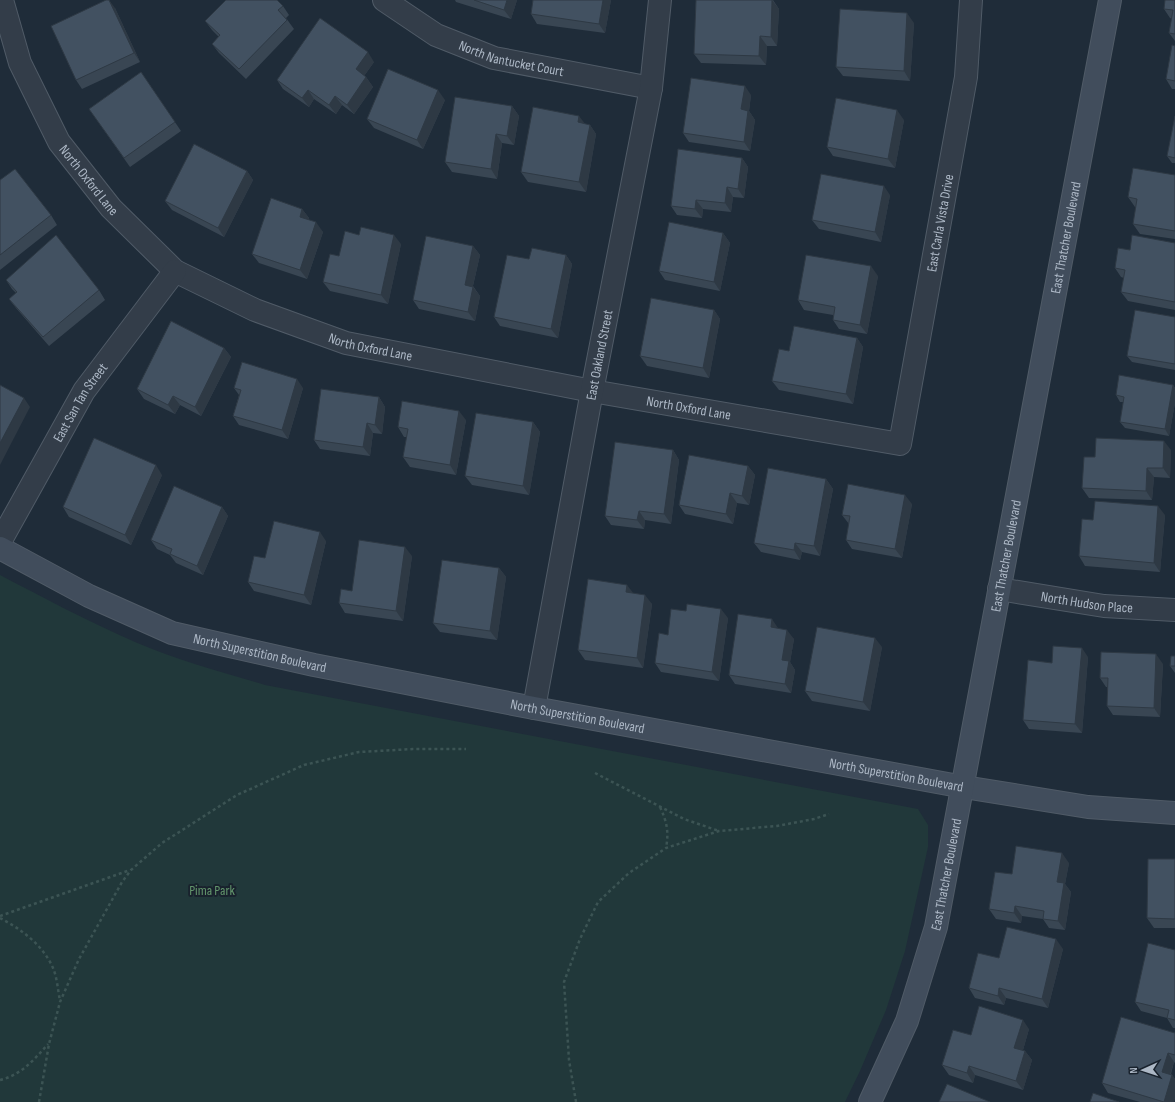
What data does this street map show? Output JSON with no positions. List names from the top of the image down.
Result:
{
  "streets": {
    "street": [
      "North Nantucket Court",
      "North Oxford Lane",
      "East Carla Vista Drive",
      "East Thatcher Boulevard",
      "East Oakland Street",
      "East San Tan Street",
      "North Hudson Place",
      "North Superstition Boulevard"
    ]
  },
  "crossings": [
    ["North Nantucket Court", "East Oakland Street"],
    ["North Oxford Lane", "East Carla Vista Drive"],
    ["North Oxford Lane", "East Oakland Street"],
    ["North Oxford Lane", "East San Tan Street"],
    ["East Thatcher Boulevard", "North Hudson Place"],
    ["East Thatcher Boulevard", "North Superstition Boulevard"],
    ["East Oakland Street", "North Superstition Boulevard"]
  ],
  "parks": ["Pima Park"],
  "north": "left"
}
